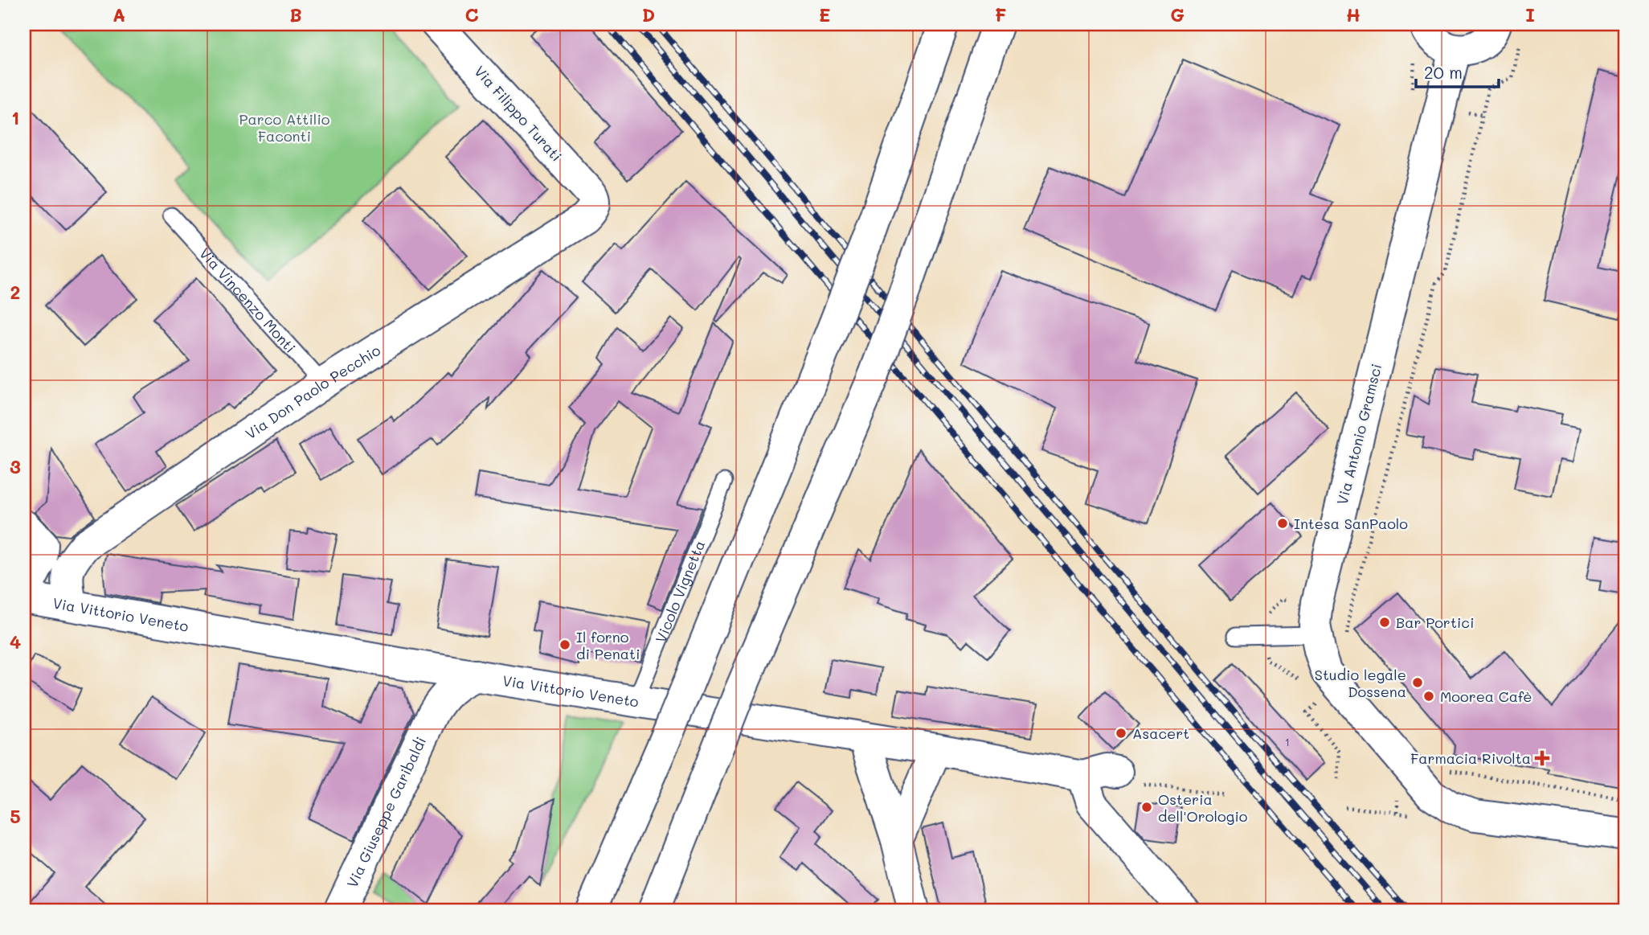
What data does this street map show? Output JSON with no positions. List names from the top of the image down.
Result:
{
  "streets": {
    "main road": [
      "Via Filippo Turati",
      "Via Don Paolo Pecchio",
      "Via Antonio Gramsci",
      "Via Vittorio Veneto",
      "Via Giuseppe Garibaldi"
    ],
    "lane": ["Via Vincenzo Monti", "Vicolo Vignetta"]
  },
  "crossings": [
    ["Via Filippo Turati", "Via Don Paolo Pecchio"],
    ["Via Vincenzo Monti", "Via Don Paolo Pecchio"],
    ["Via Don Paolo Pecchio", "Via Vittorio Veneto"],
    ["Vicolo Vignetta", "Via Vittorio Veneto"],
    ["Via Vittorio Veneto", "Via Giuseppe Garibaldi"]
  ],
  "parks": ["Parco Attilio Faconti"],
  "places": {
    "other": [
      "Intesa SanPaolo",
      "Bar Portici",
      "Il forno di Penati",
      "Studio legale Dossena",
      "Moorea Cafè",
      "Asacert",
      "Osteria dell'Orologio"
    ],
    "health": ["Farmacia Rivolta"]
  },
  "house_numbers": ["1"],
  "scale_bar": "20 m",
  "grid": {
    "columns": [
      "A",
      "B",
      "C",
      "D",
      "E",
      "F",
      "G",
      "H",
      "I"
    ],
    "rows": [
      "1",
      "2",
      "3",
      "4",
      "5"
    ]
  }
}
